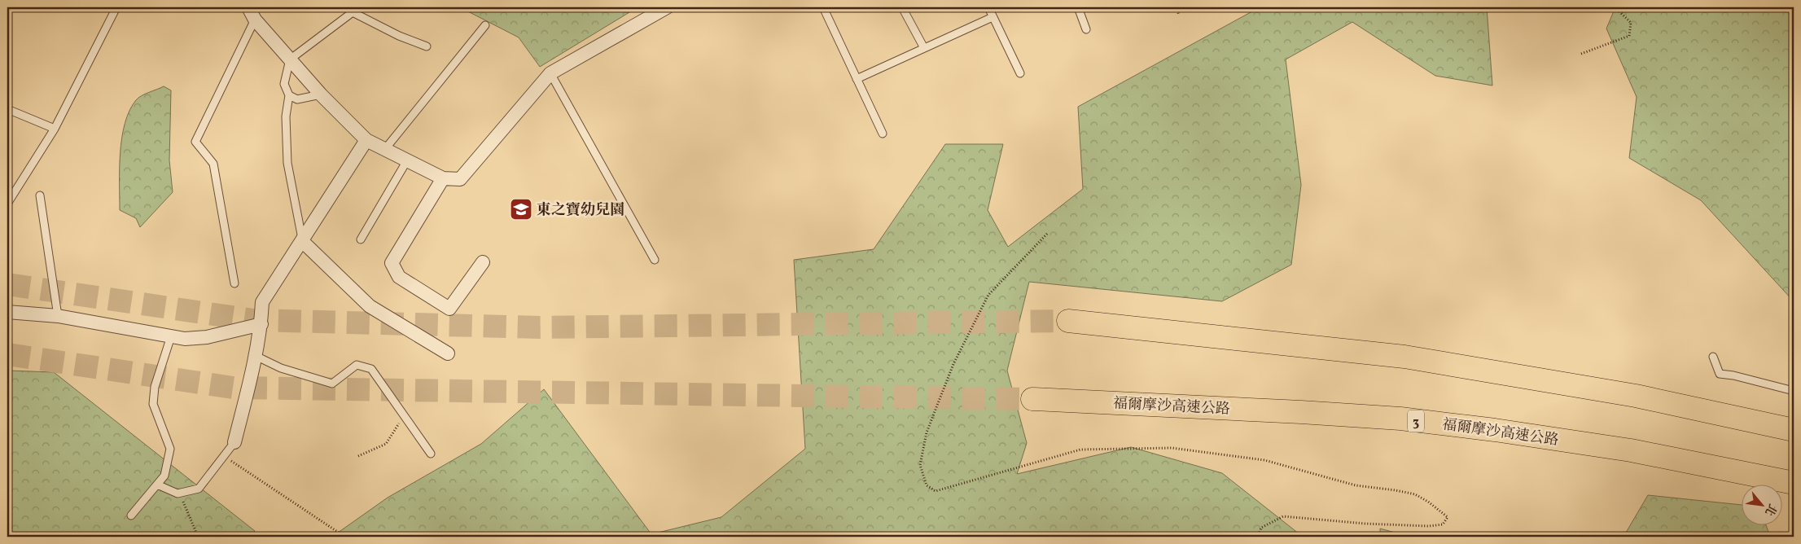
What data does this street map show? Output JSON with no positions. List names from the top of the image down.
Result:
{
  "streets": {
    "highway": ["福爾摩沙高速公路", "3"]
  },
  "places": {
    "school or university": ["東之寶幼兒園"]
  },
  "north": "bottom right"
}
